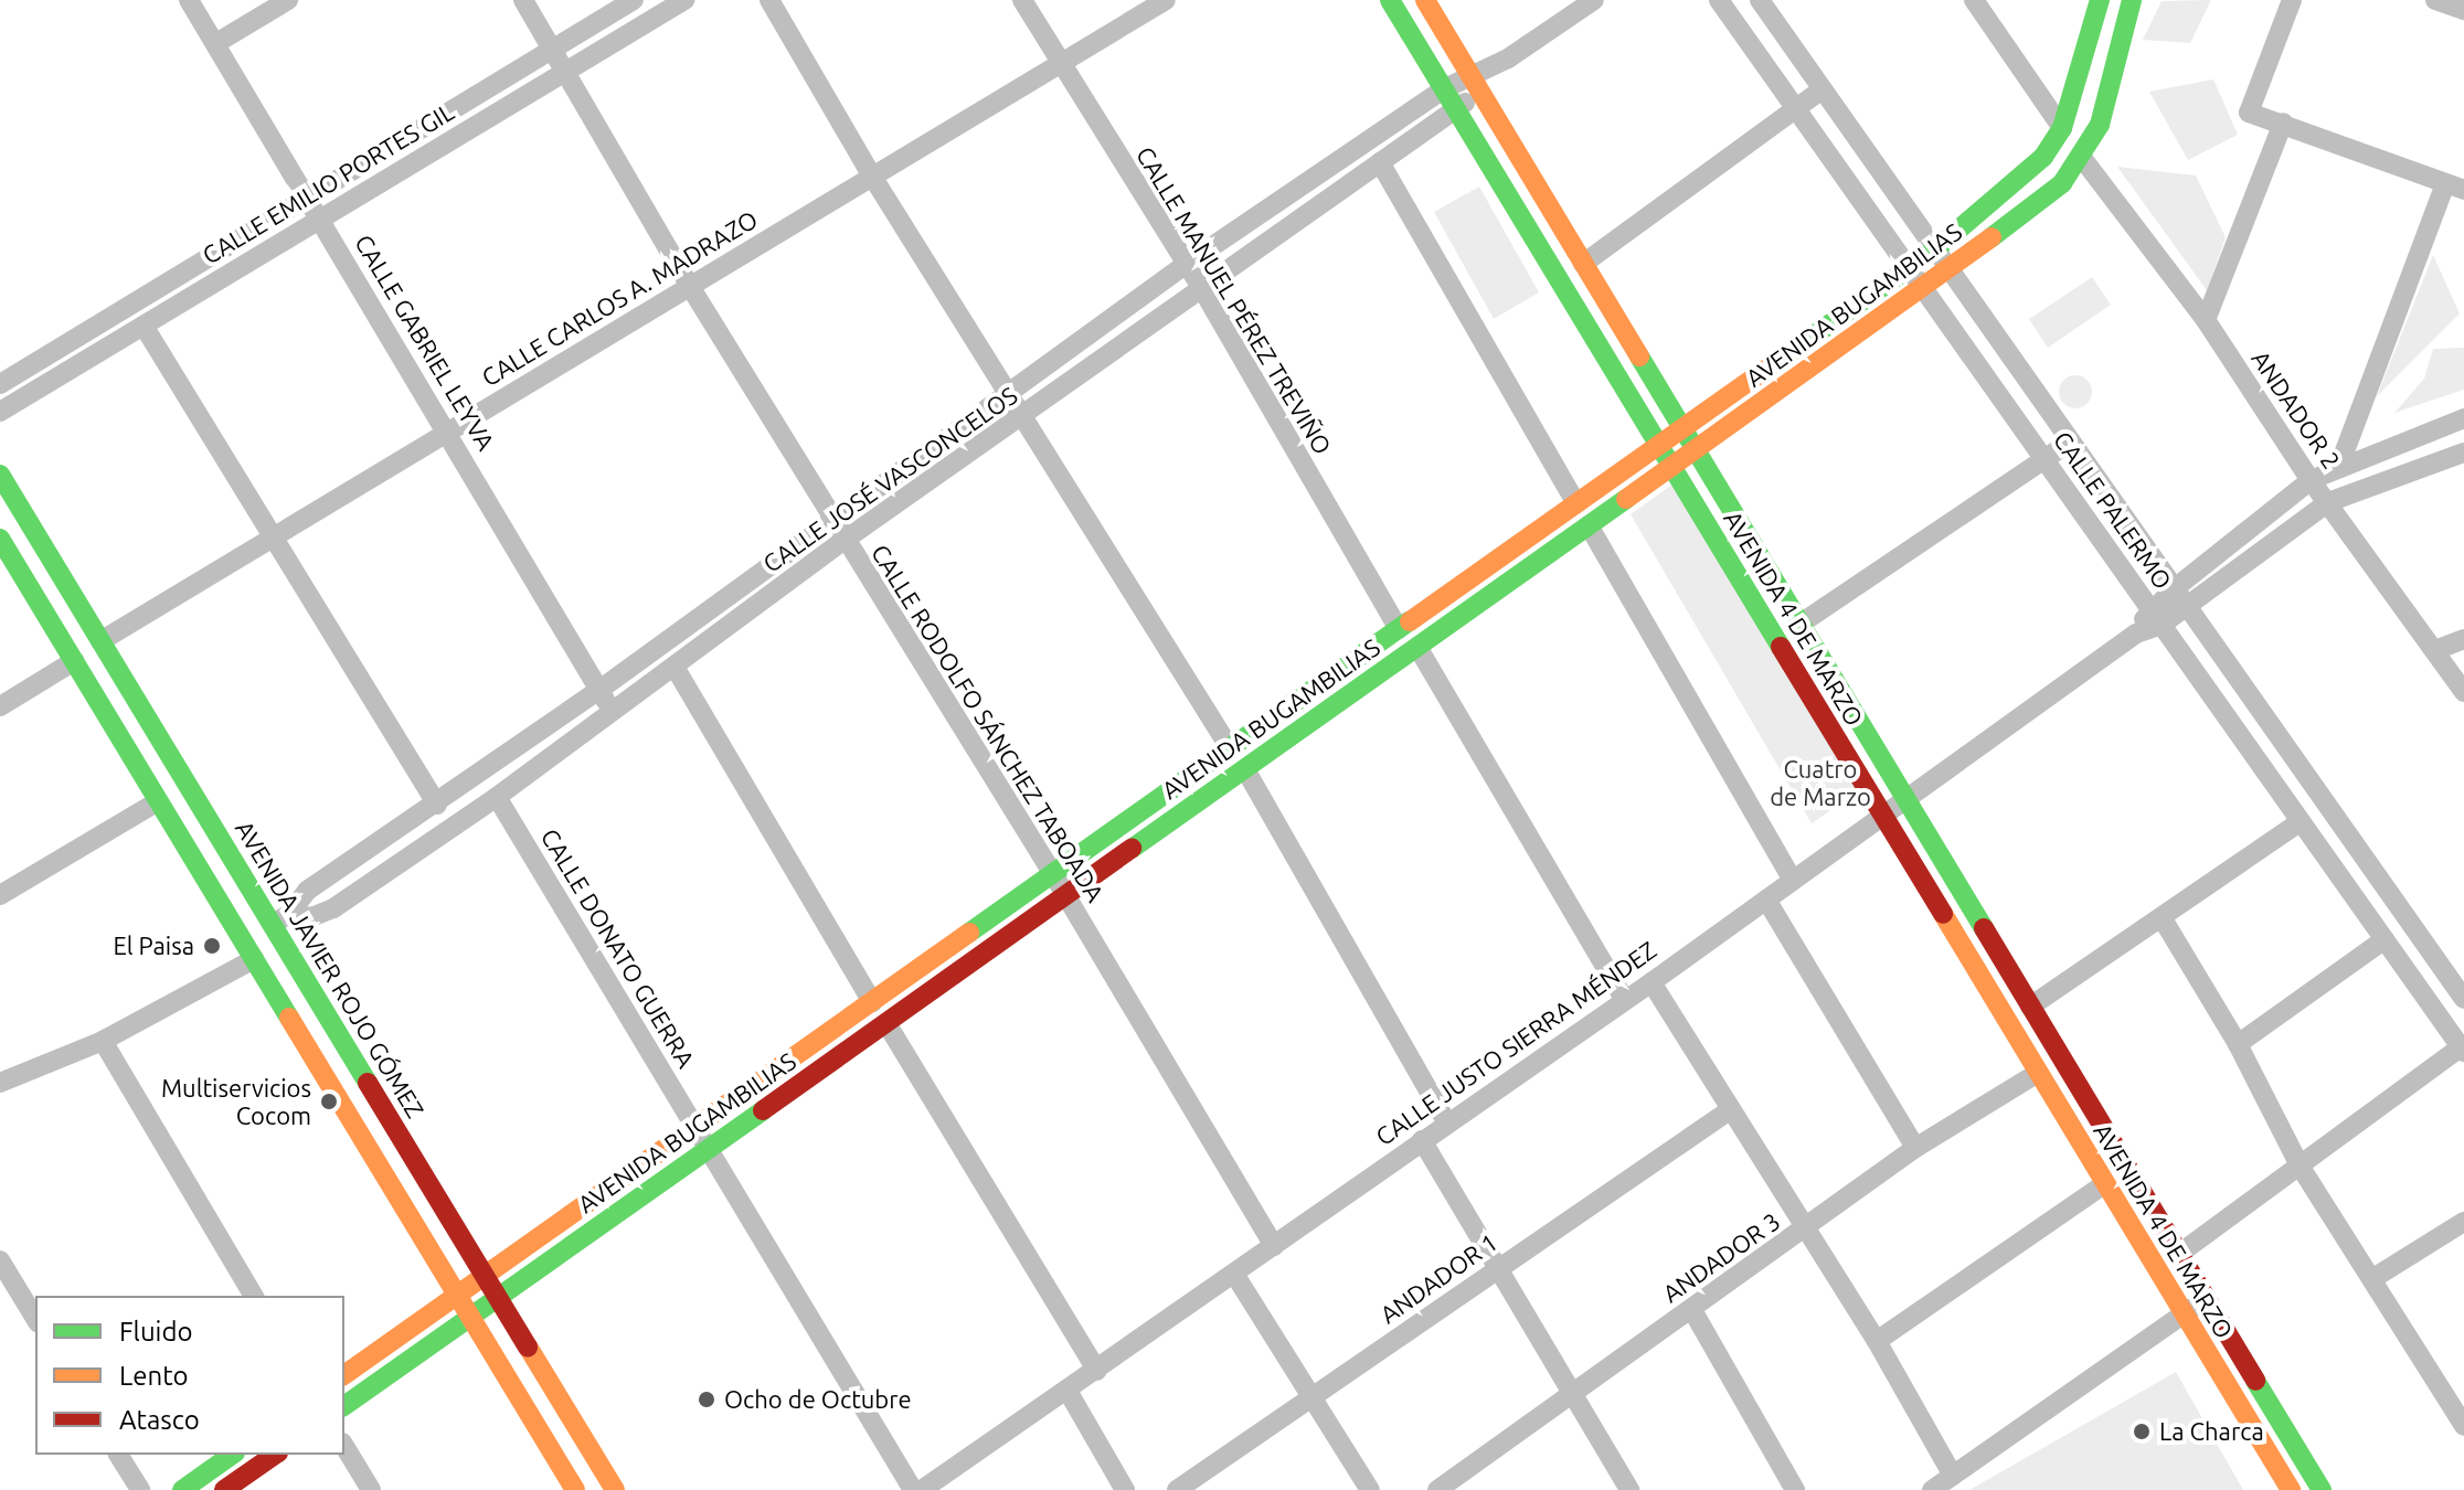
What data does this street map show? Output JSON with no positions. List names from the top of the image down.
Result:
{
  "streets": {
    "main road": ["AVENIDA BUGAMBILIAS", "AVENIDA 4 DE MARZO", "AVENIDA JAVIER ROJO GÓMEZ"],
    "street": [
      "CALLE EMILIO PORTES GIL",
      "CALLE CARLOS A. MADRAZO",
      "CALLE MANUEL PÉREZ TREVIÑO",
      "CALLE GABRIEL LEYVA",
      "ANDADOR 2",
      "CALLE JOSÉ VASCONCELOS",
      "CALLE PALERMO",
      "CALLE RODOLFO SÁNCHEZ TABOADA",
      "CALLE DONATO GUERRA",
      "CALLE JUSTO SIERRA MÉNDEZ",
      "ANDADOR 3",
      "ANDADOR 1"
    ]
  },
  "crossings": [
    ["CALLE EMILIO PORTES GIL", "CALLE GABRIEL LEYVA"],
    ["CALLE EMILIO PORTES GIL", "CALLE RODOLFO SÁNCHEZ TABOADA"],
    ["CALLE CARLOS A. MADRAZO", "CALLE MANUEL PÉREZ TREVIÑO"],
    ["CALLE CARLOS A. MADRAZO", "CALLE GABRIEL LEYVA"],
    ["CALLE CARLOS A. MADRAZO", "CALLE RODOLFO SÁNCHEZ TABOADA"],
    ["CALLE CARLOS A. MADRAZO", "AVENIDA JAVIER ROJO GÓMEZ"],
    ["CALLE MANUEL PÉREZ TREVIÑO", "AVENIDA BUGAMBILIAS"],
    ["CALLE MANUEL PÉREZ TREVIÑO", "CALLE JOSÉ VASCONCELOS"],
    ["AVENIDA BUGAMBILIAS", "ANDADOR 2"],
    ["AVENIDA BUGAMBILIAS", "CALLE PALERMO"],
    ["AVENIDA BUGAMBILIAS", "AVENIDA 4 DE MARZO"],
    ["AVENIDA BUGAMBILIAS", "CALLE RODOLFO SÁNCHEZ TABOADA"],
    ["AVENIDA BUGAMBILIAS", "CALLE DONATO GUERRA"],
    ["AVENIDA BUGAMBILIAS", "AVENIDA JAVIER ROJO GÓMEZ"],
    ["CALLE GABRIEL LEYVA", "CALLE JOSÉ VASCONCELOS"],
    ["CALLE JOSÉ VASCONCELOS", "AVENIDA 4 DE MARZO"],
    ["CALLE JOSÉ VASCONCELOS", "CALLE RODOLFO SÁNCHEZ TABOADA"],
    ["CALLE JOSÉ VASCONCELOS", "CALLE DONATO GUERRA"],
    ["CALLE JOSÉ VASCONCELOS", "AVENIDA JAVIER ROJO GÓMEZ"],
    ["CALLE PALERMO", "CALLE JUSTO SIERRA MÉNDEZ"],
    ["AVENIDA 4 DE MARZO", "CALLE JUSTO SIERRA MÉNDEZ"],
    ["AVENIDA 4 DE MARZO", "ANDADOR 3"],
    ["CALLE RODOLFO SÁNCHEZ TABOADA", "CALLE JUSTO SIERRA MÉNDEZ"]
  ],
  "parks": ["Cuatro de Marzo"],
  "places": [
    "El Paisa",
    "Multiservicios Cocom",
    "Ocho de Octubre",
    "La Charca"
  ],
  "legend": ["Fluido", "Lento", "Atasco"]
}
